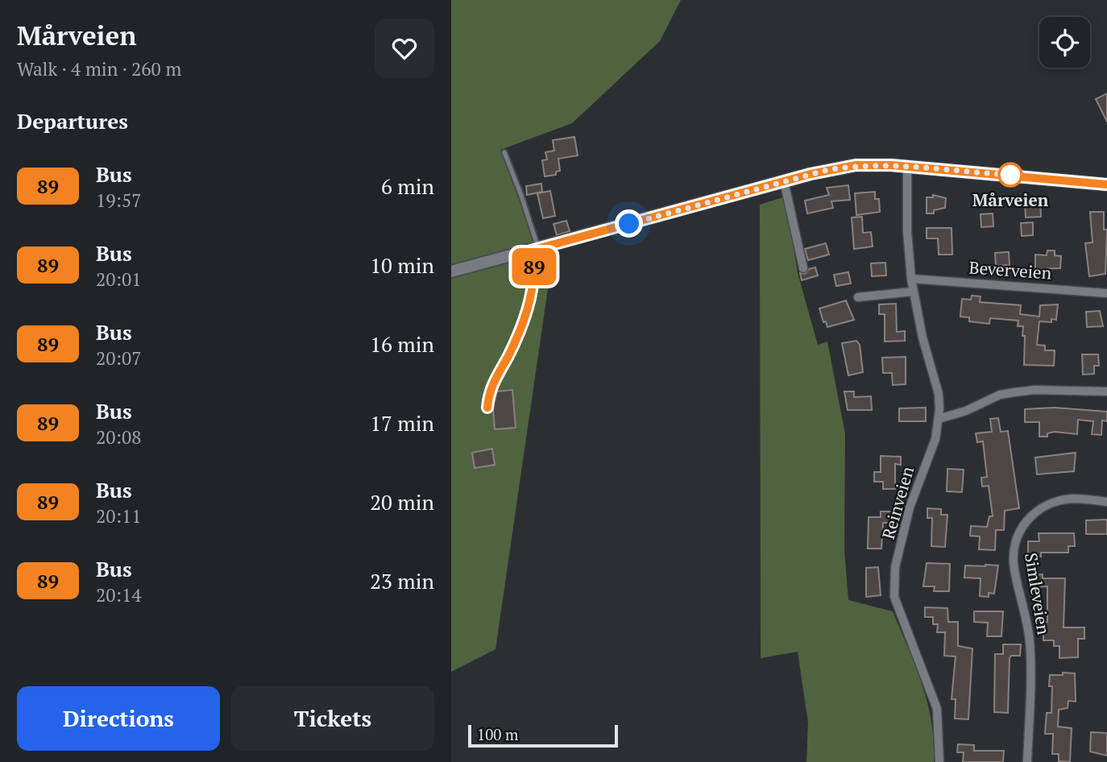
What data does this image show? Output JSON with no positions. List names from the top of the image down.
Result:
{
  "streets": {
    "street": ["Beverveien", "Reinveien", "Simleveien"]
  },
  "places": ["Mårveien"],
  "lines": ["bus line 89"],
  "scale_bar": "100 m",
  "page": {
    "heading": [
      ["Mårveien", "Walk · 4 min · 260 m"],
      "Departures"
    ],
    "on_map": "89",
    "list": [
      {
        "mark": "89",
        "name": "Bus",
        "note": "19:57",
        "value": "6 min"
      },
      {
        "mark": "89",
        "name": "Bus",
        "note": "20:01",
        "value": "10 min"
      },
      {
        "mark": "89",
        "name": "Bus",
        "note": "20:07",
        "value": "16 min"
      },
      {
        "mark": "89",
        "name": "Bus",
        "note": "20:08",
        "value": "17 min"
      },
      {
        "mark": "89",
        "name": "Bus",
        "note": "20:11",
        "value": "20 min"
      },
      {
        "mark": "89",
        "name": "Bus",
        "note": "20:14",
        "value": "23 min"
      }
    ],
    "buttons": ["Directions", "Tickets"],
    "scale": "100 m"
  }
}
